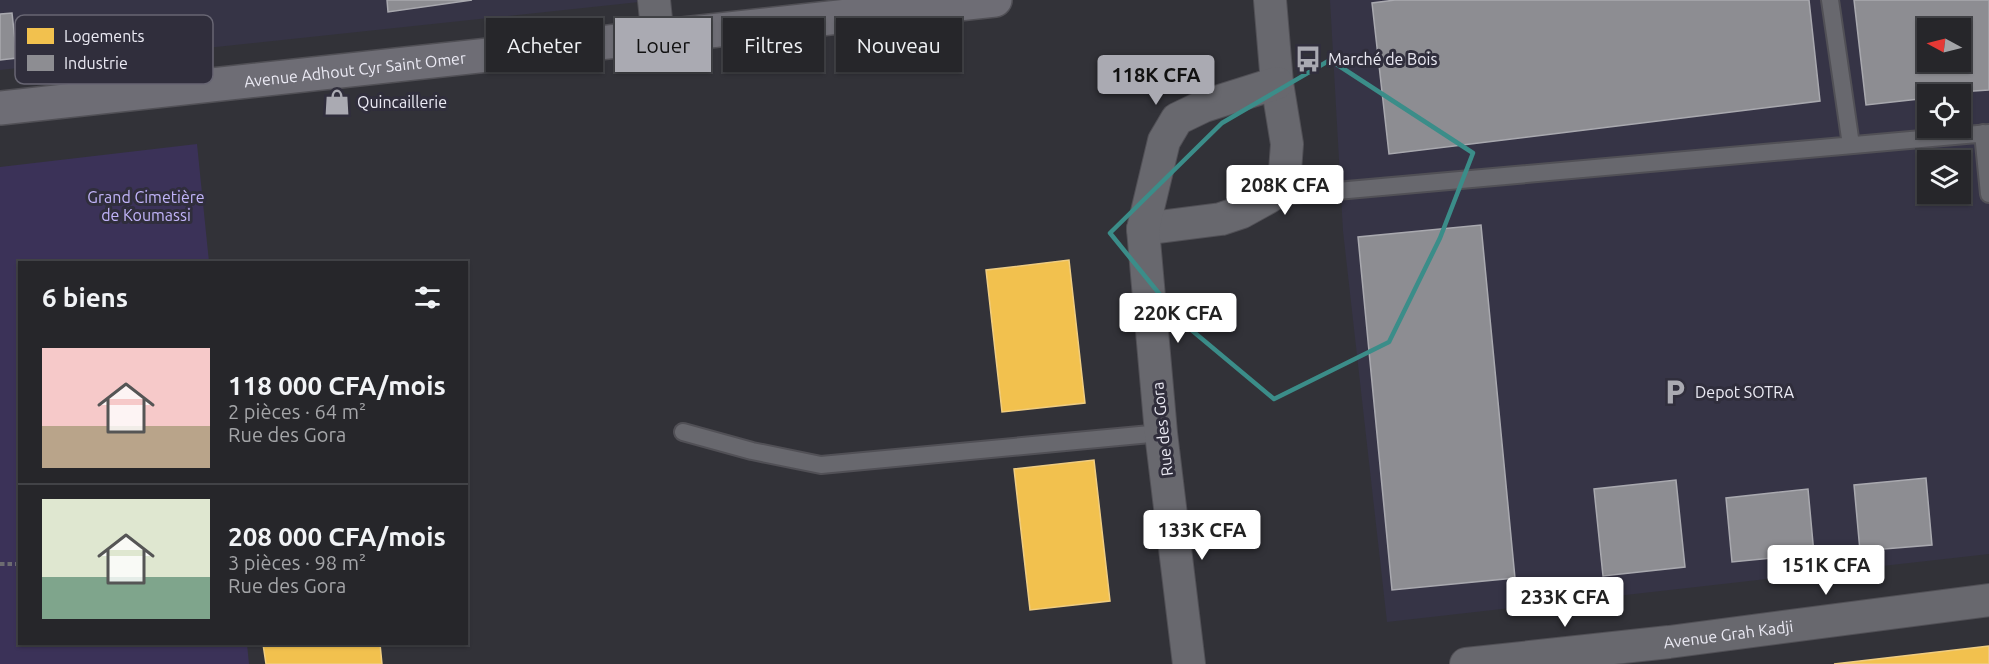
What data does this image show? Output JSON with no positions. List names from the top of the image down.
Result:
{
  "streets": {
    "street": ["Avenue Adhout Cyr Saint Omer", "Rue des Gora", "Avenue Grah Kadji"]
  },
  "parks": ["Grand Cimetière de Koumassi"],
  "places": {
    "bus stop": ["Marché de Bois"],
    "shop": ["Quincaillerie"],
    "parking": ["Depot SOTRA"]
  },
  "legend": ["Logements", "Industrie"],
  "north": "left",
  "page": {
    "chip": [
      "Acheter",
      "Louer",
      "Filtres",
      "Nouveau"
    ],
    "price": [
      "118K CFA",
      "208K CFA",
      "220K CFA",
      "133K CFA",
      "151K CFA",
      "233K CFA"
    ],
    "heading": "6 biens",
    "list": [
      {
        "name": "118 000 CFA/mois",
        "note": "2 pièces · 64 m² · Rue des Gora"
      },
      {
        "name": "208 000 CFA/mois",
        "note": "3 pièces · 98 m² · Rue des Gora"
      }
    ]
  }
}
